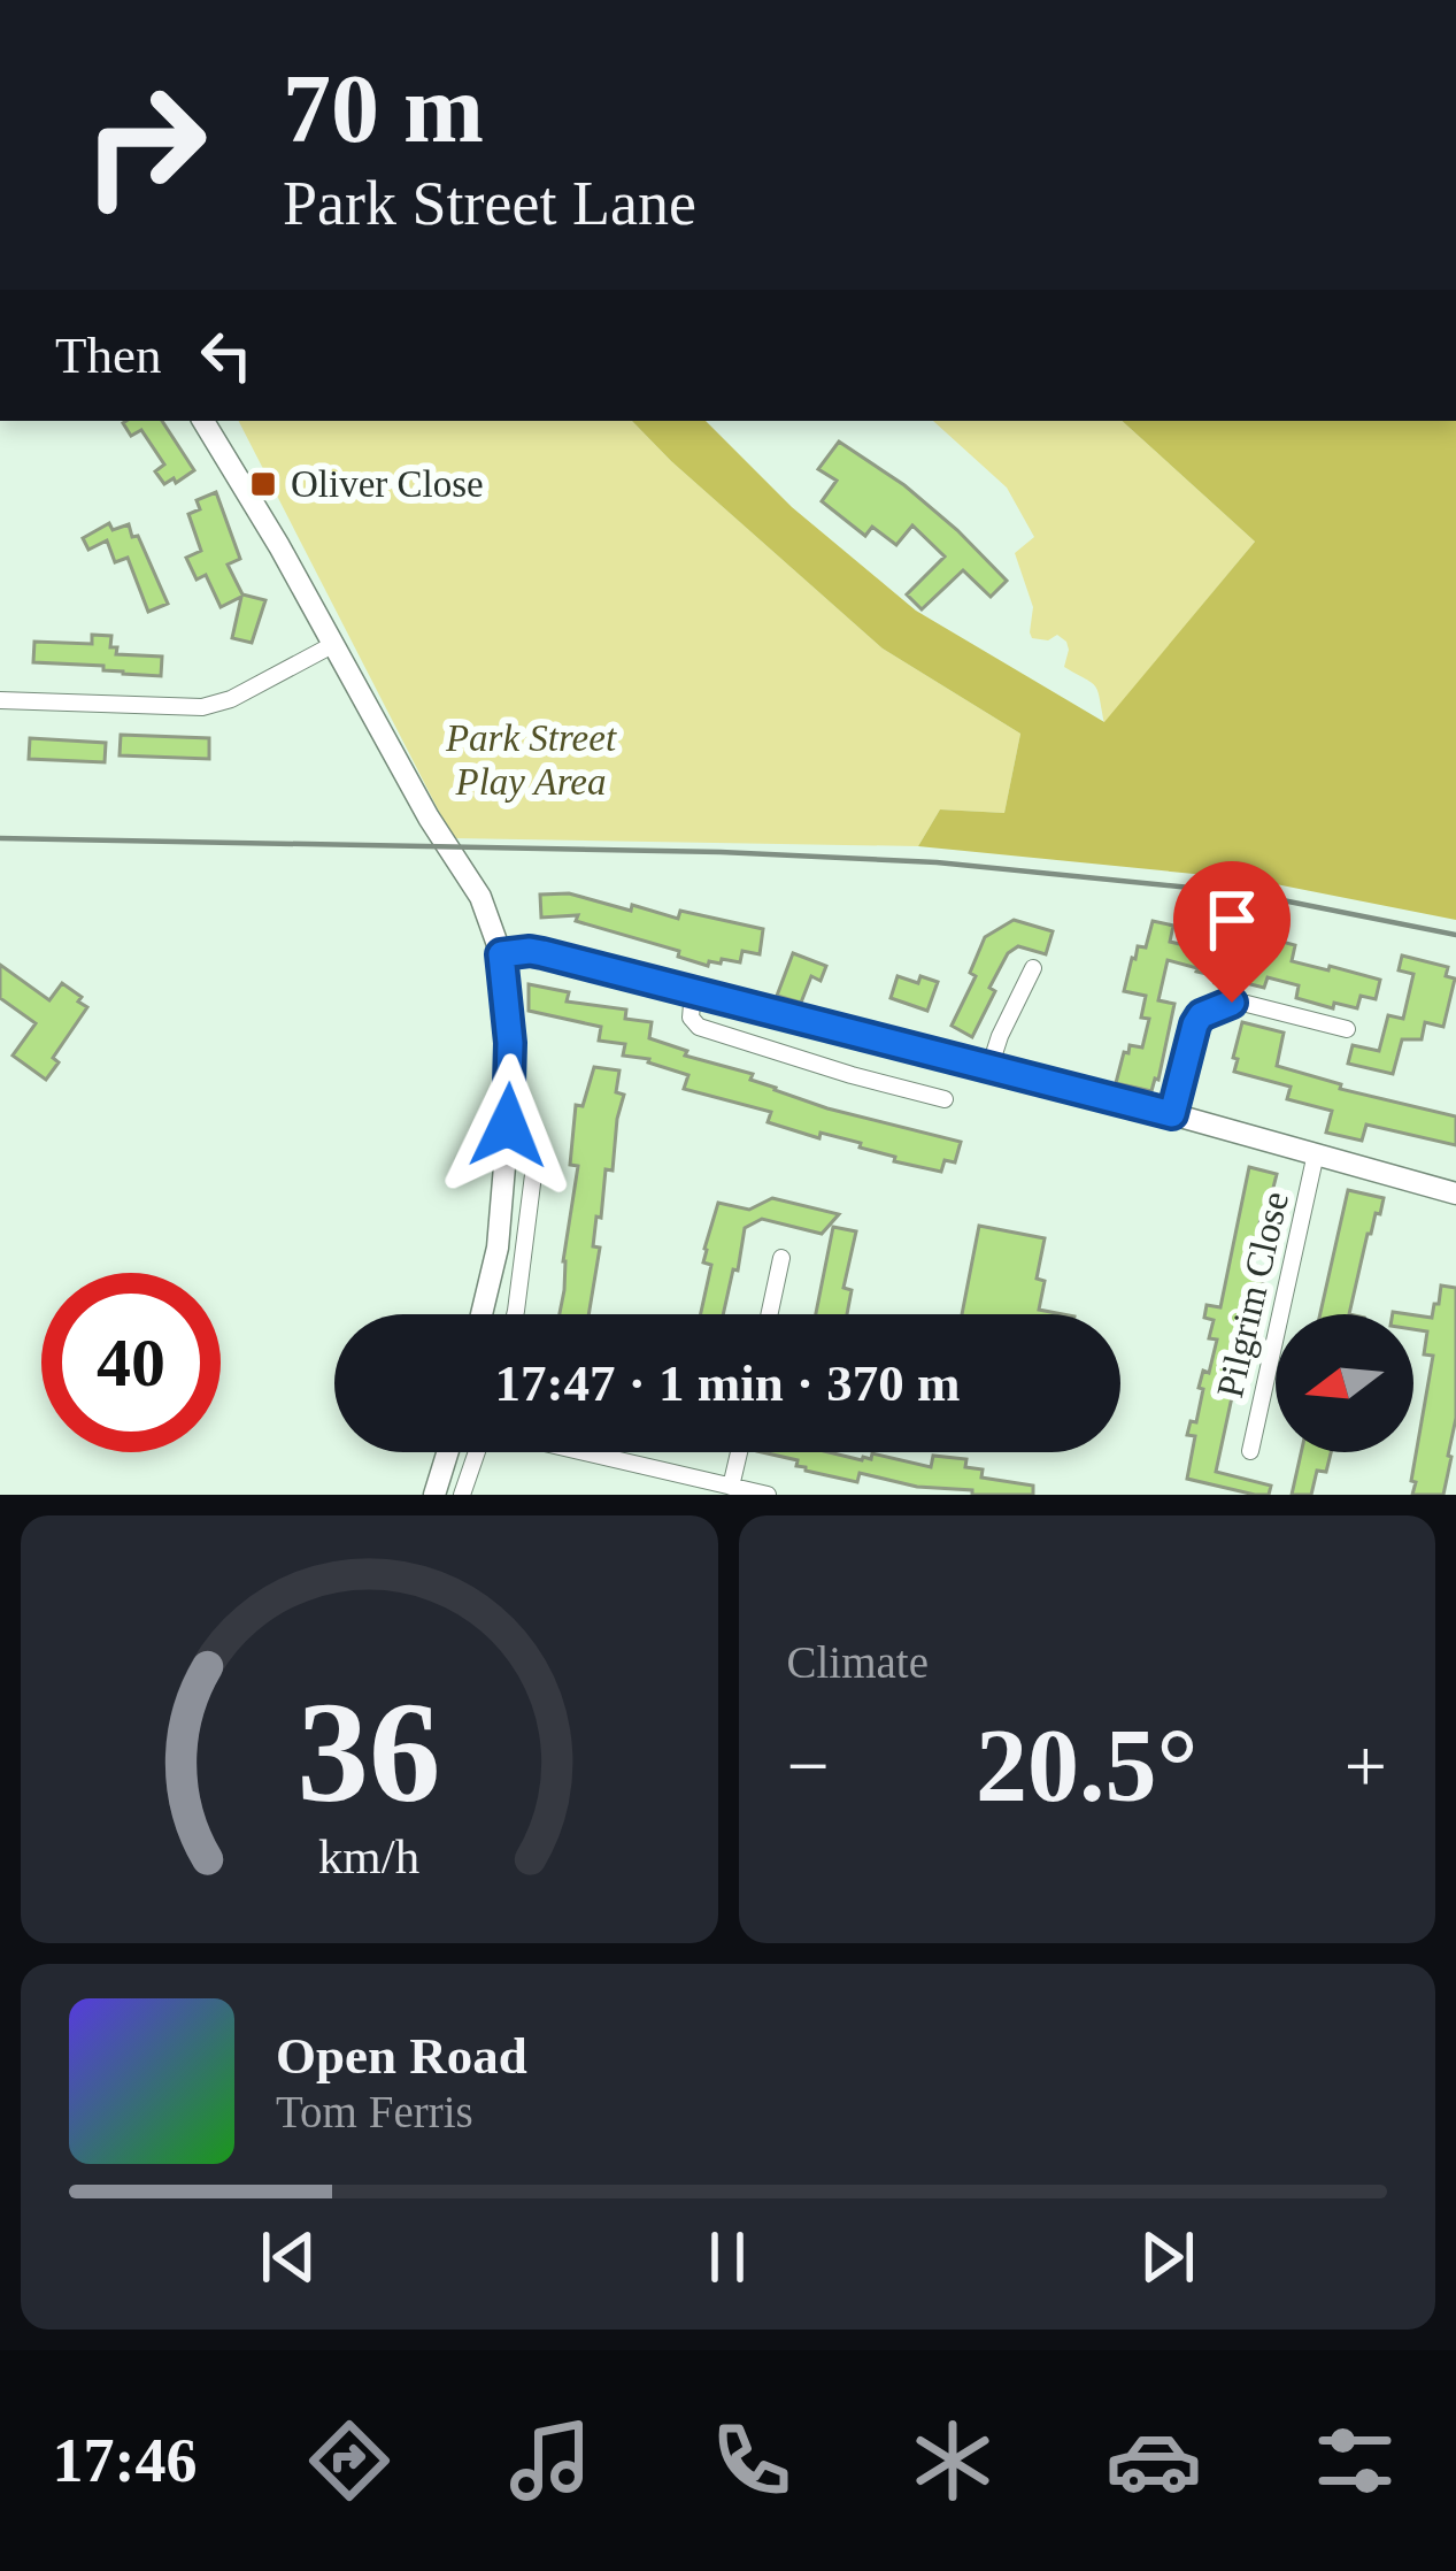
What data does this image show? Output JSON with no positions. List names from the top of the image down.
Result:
{
  "streets": {
    "street": ["Pilgrim Close"]
  },
  "parks": ["Park Street Play Area"],
  "places": {
    "transit": ["Oliver Close"]
  },
  "north": "left",
  "page": {
    "turn": ["70 m", "Park Street Lane"],
    "then": "Then",
    "limit": "40",
    "trip": "17:47 · 1 min · 370 m",
    "tile": "Climate",
    "heat": ["−", "20.5°", "+"],
    "song": ["Open Road", "Tom Ferris"],
    "tabs": "17:46",
    "gauge": ["36", "km/h"]
  }
}
